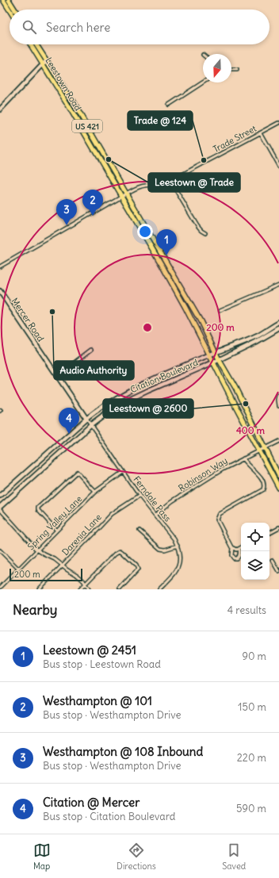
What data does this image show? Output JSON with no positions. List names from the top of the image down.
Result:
{
  "streets": {
    "main road": [
      "Leestown Road",
      "US 421",
      "Mercer Road",
      "Citation Boulevard"
    ],
    "street": [
      "Trade Street",
      "Robinson Way",
      "Ferndale Pass",
      "Spring Valley Lane",
      "Darenia Lane"
    ]
  },
  "crossings": [
    ["Leestown Road", "Trade Street"],
    ["Leestown Road", "Citation Boulevard"],
    ["Leestown Road", "Robinson Way"],
    ["Mercer Road", "Citation Boulevard"],
    ["Mercer Road", "Ferndale Pass"],
    ["Citation Boulevard", "Ferndale Pass"],
    ["Robinson Way", "Ferndale Pass"],
    ["Ferndale Pass", "Spring Valley Lane"],
    ["Ferndale Pass", "Darenia Lane"]
  ],
  "places": [
    "Leestown @ Trade",
    "Trade @ 124",
    "Audio Authority",
    "Leestown @ 2600"
  ],
  "scale_bar": "200 m",
  "north": "bottom",
  "page": {
    "search": "Search here",
    "pins": [
      "2",
      "3",
      "1",
      "4"
    ],
    "scale": "200 m",
    "heading": ["Nearby", "4 results"],
    "list": [
      {
        "mark": "1",
        "name": "Leestown @ 2451",
        "note": "Bus stop · Leestown Road",
        "value": "90 m"
      },
      {
        "mark": "2",
        "name": "Westhampton @ 101",
        "note": "Bus stop · Westhampton Drive",
        "value": "150 m"
      },
      {
        "mark": "3",
        "name": "Westhampton @ 108 Inbound",
        "note": "Bus stop · Westhampton Drive",
        "value": "220 m"
      },
      {
        "mark": "4",
        "name": "Citation @ Mercer",
        "note": "Bus stop · Citation Boulevard",
        "value": "590 m"
      }
    ],
    "nav": ["Map", "Directions", "Saved"]
  },
  "rings": ["200 m", "400 m"]
}
